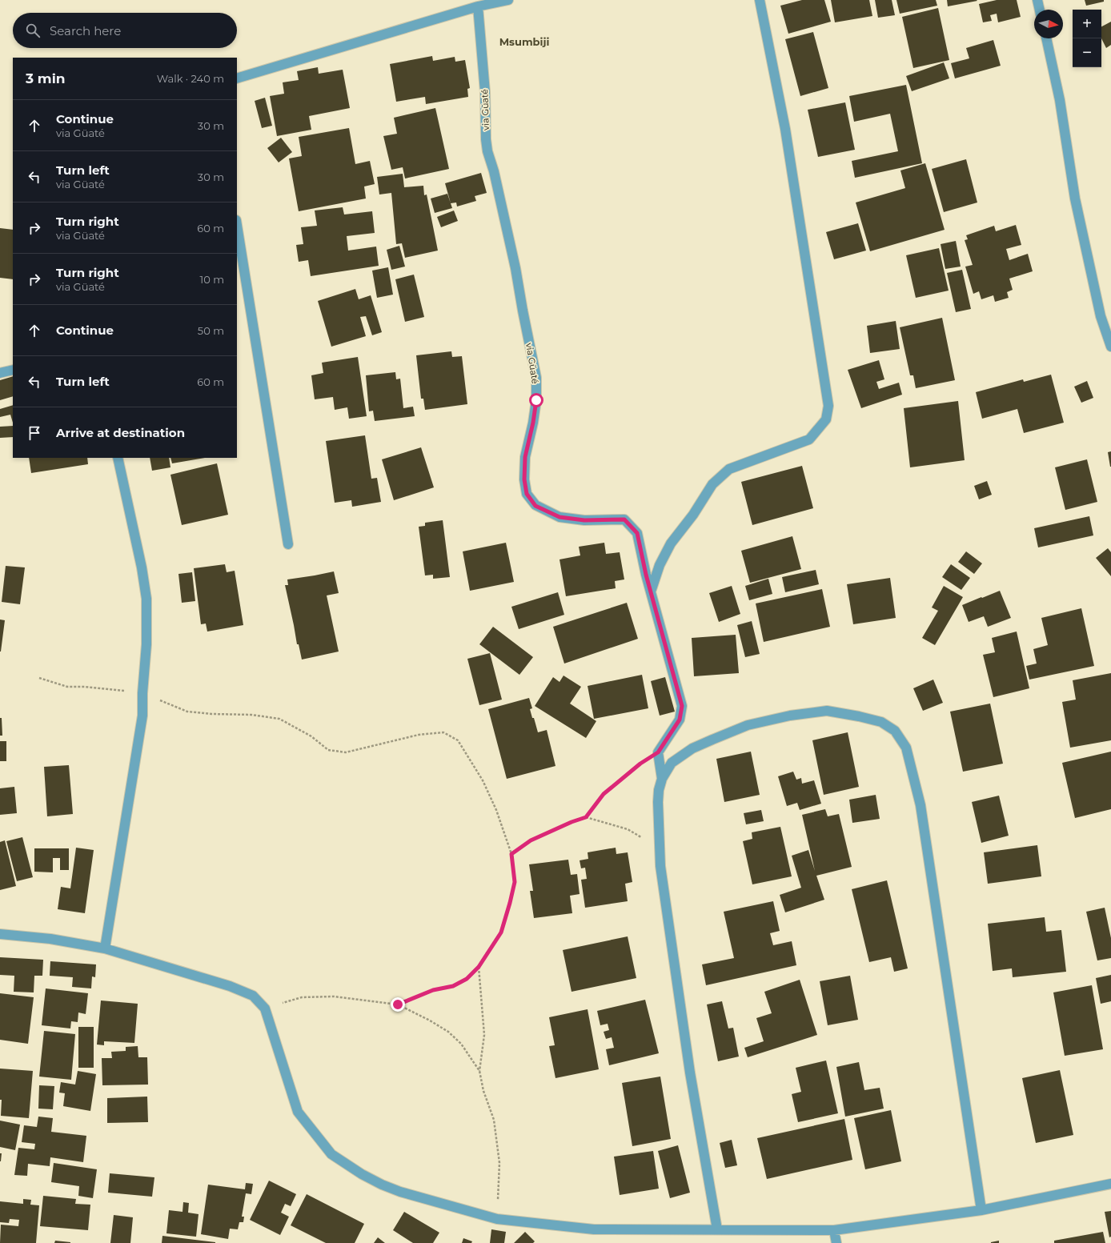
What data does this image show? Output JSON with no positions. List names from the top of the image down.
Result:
{
  "streets": {
    "street": ["via Güaté"]
  },
  "districts": ["Msumbiji"],
  "north": "right",
  "page": {
    "map_buttons": ["+", "−"],
    "search": "Search here",
    "heading": ["3 min", "Walk · 240 m"],
    "list": [
      ["Continue", "via Güaté", "30 m"],
      ["Turn left", "via Güaté", "30 m"],
      ["Turn right", "via Güaté", "60 m"],
      ["Turn right", "via Güaté", "10 m"],
      ["Continue", "50 m"],
      ["Turn left", "60 m"],
      "Arrive at destination"
    ]
  }
}
